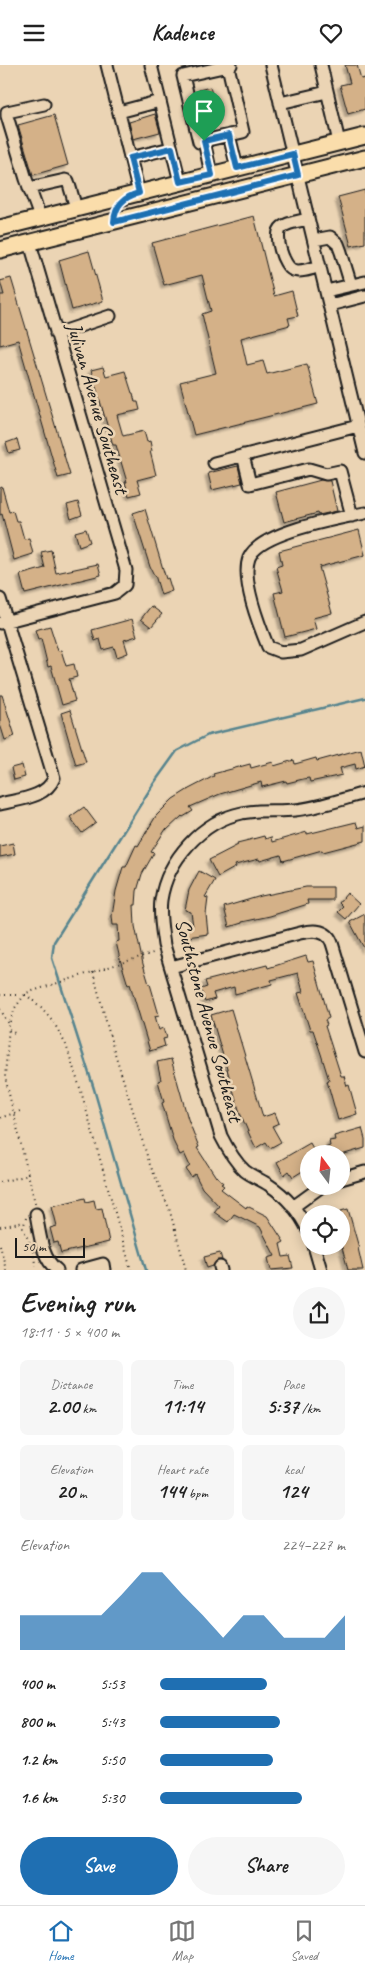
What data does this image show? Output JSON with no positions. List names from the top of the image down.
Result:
{
  "streets": {
    "street": ["Julivan Avenue Southeast", "Southstone Avenue Southeast"]
  },
  "scale_bar": "50 m",
  "north": "top",
  "page": {
    "header": "Kadence",
    "scale": "50 m",
    "heading": ["Evening run", "18:11 · 5 × 400 m"],
    "stats": [
      ["Distance", "2.00 km"],
      ["Time", "11:14"],
      ["Pace", "5:37 /km"],
      ["Elevation", "20 m"],
      ["Heart rate", "144 bpm"],
      ["kcal", "124"]
    ],
    "chart": ["Elevation", "224–227 m"],
    "list": [
      {
        "name": "400 m",
        "note": "5:53"
      },
      {
        "name": "800 m",
        "note": "5:43"
      },
      {
        "name": "1.2 km",
        "note": "5:50"
      },
      {
        "name": "1.6 km",
        "note": "5:30"
      }
    ],
    "buttons": ["Save", "Share"],
    "tabs": ["Home", "Map", "Saved"]
  }
}
